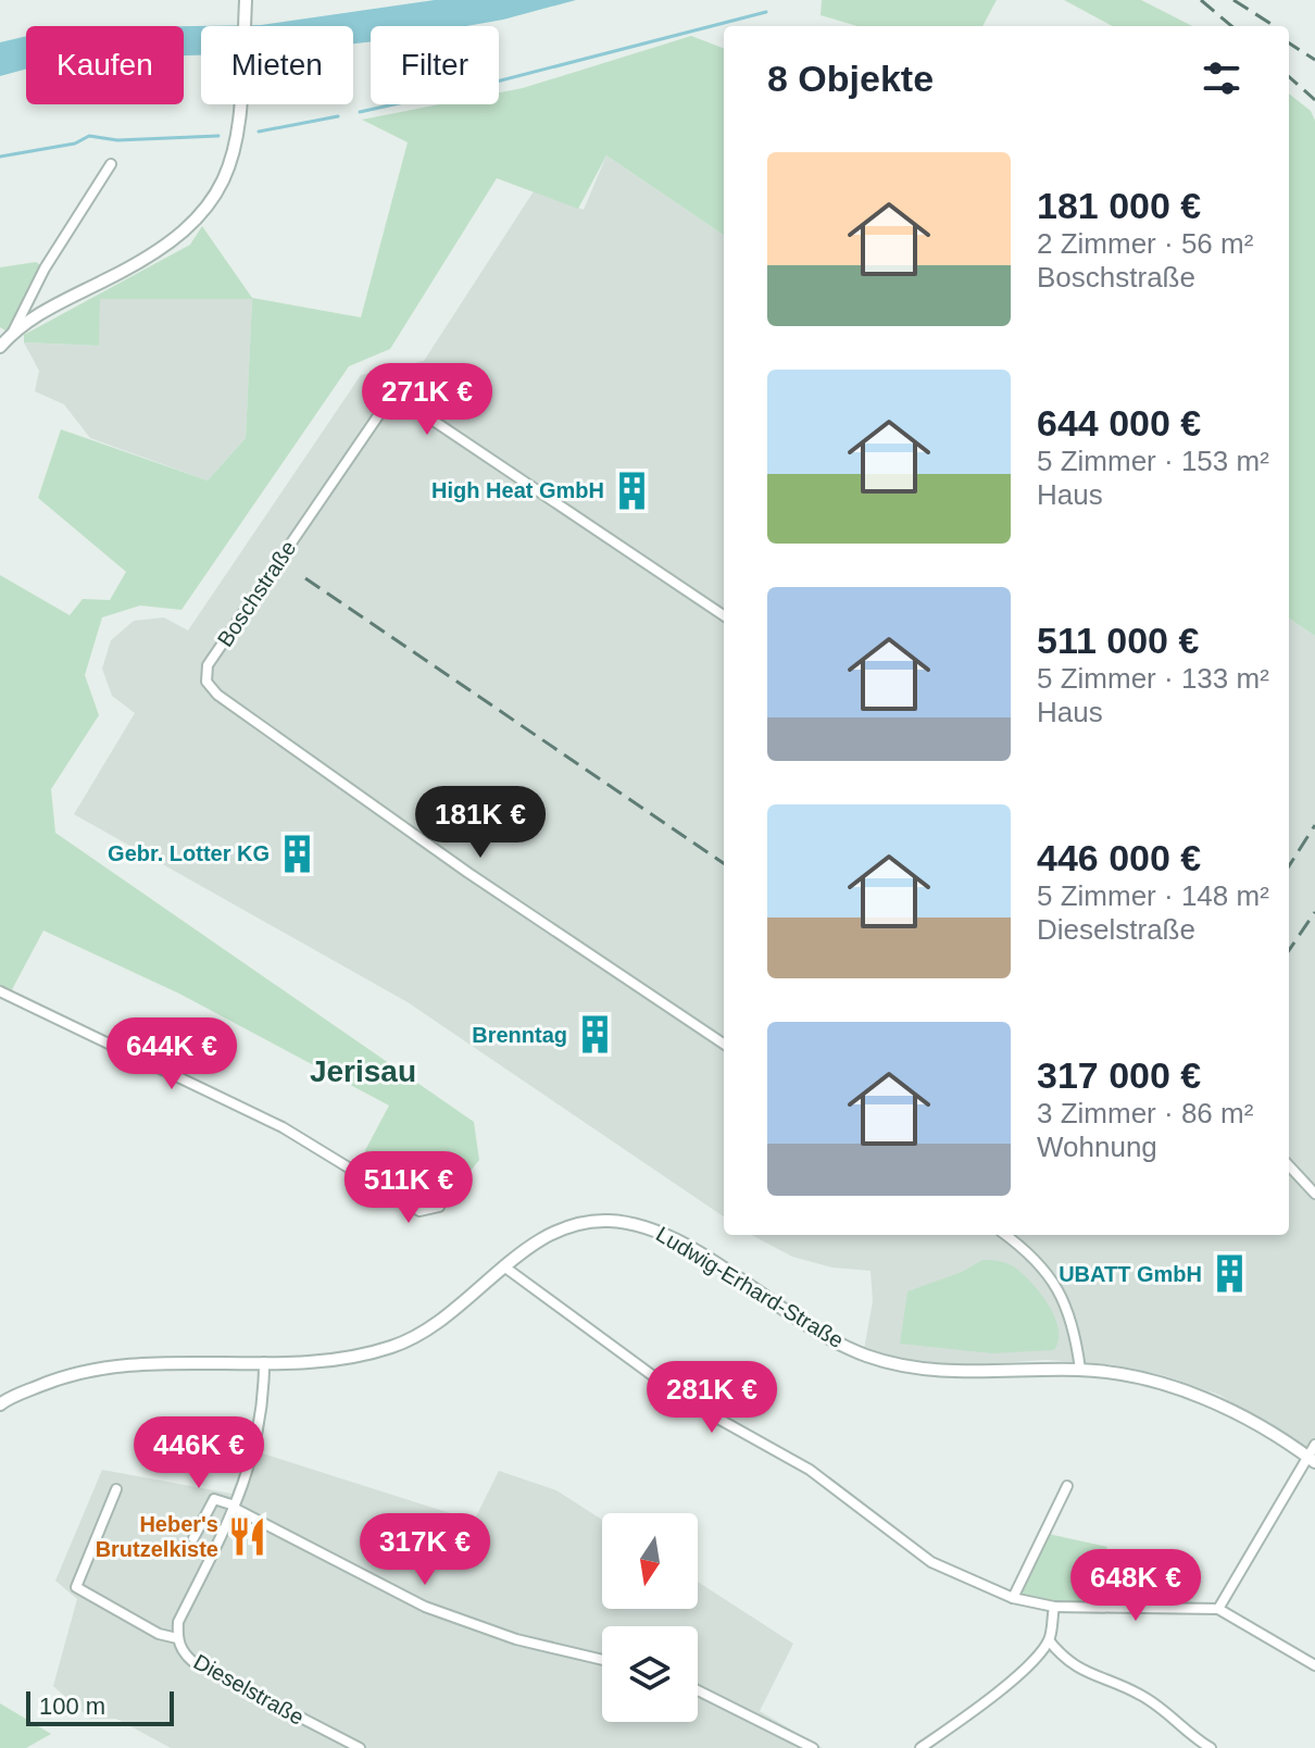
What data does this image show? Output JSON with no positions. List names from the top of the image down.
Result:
{
  "streets": {
    "street": ["Boschstraße", "Ludwig-Erhard-Straße", "Dieselstraße"]
  },
  "crossings": [
    ["Ludwig-Erhard-Straße", "Dieselstraße"]
  ],
  "districts": ["Jerisau"],
  "places": {
    "building": [
      "High Heat GmbH",
      "Gebr. Lotter KG",
      "Brenntag",
      "UBATT GmbH"
    ],
    "restaurant": ["Heber's Brutzelkiste"]
  },
  "scale_bar": "100 m",
  "north": "bottom",
  "page": {
    "chip": ["Kaufen", "Mieten", "Filter"],
    "heading": "8 Objekte",
    "list": [
      {
        "name": "181 000 €",
        "note": "2 Zimmer · 56 m² · Boschstraße"
      },
      {
        "name": "644 000 €",
        "note": "5 Zimmer · 153 m² · Haus"
      },
      {
        "name": "511 000 €",
        "note": "5 Zimmer · 133 m² · Haus"
      },
      {
        "name": "446 000 €",
        "note": "5 Zimmer · 148 m² · Dieselstraße"
      },
      {
        "name": "317 000 €",
        "note": "3 Zimmer · 86 m² · Wohnung"
      }
    ],
    "price": [
      "271K €",
      "181K €",
      "644K €",
      "511K €",
      "281K €",
      "446K €",
      "317K €",
      "648K €"
    ],
    "scale": "100 m"
  }
}
